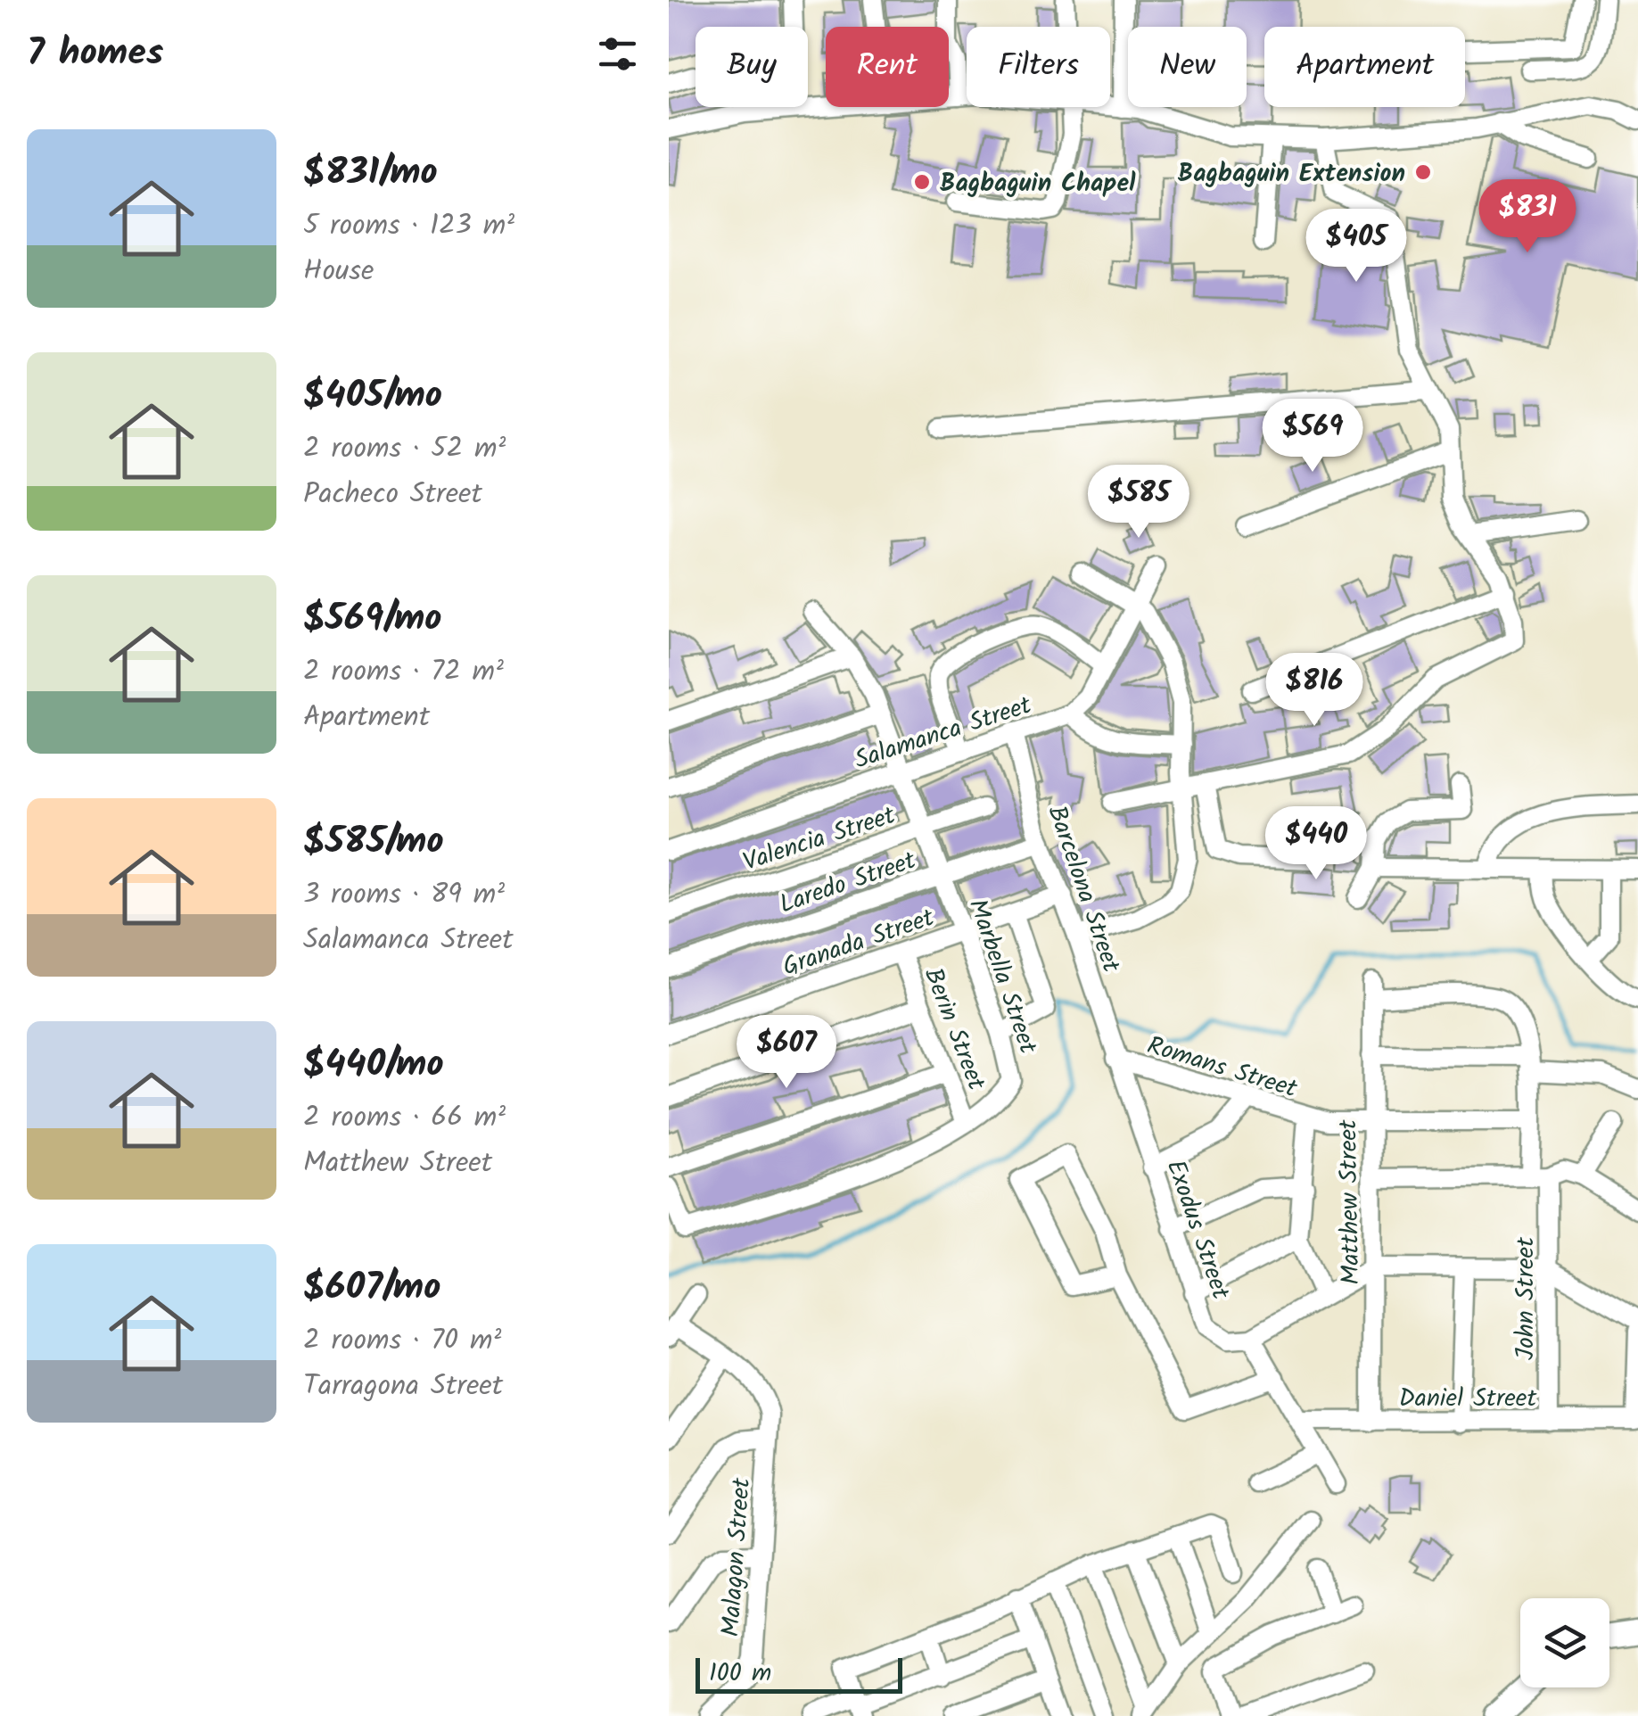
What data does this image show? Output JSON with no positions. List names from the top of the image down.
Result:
{
  "streets": {
    "street": [
      "Salamanca Street",
      "Valencia Street",
      "Laredo Street",
      "Barcelona Street",
      "Granada Street",
      "Marbella Street",
      "Berin Street",
      "Romans Street",
      "Matthew Street",
      "Exodus Street",
      "John Street",
      "Daniel Street",
      "Malagon Street"
    ]
  },
  "crossings": [
    ["Salamanca Street", "Barcelona Street"],
    ["Salamanca Street", "Marbella Street"],
    ["Valencia Street", "Marbella Street"],
    ["Laredo Street", "Barcelona Street"],
    ["Laredo Street", "Marbella Street"],
    ["Barcelona Street", "Granada Street"],
    ["Barcelona Street", "Romans Street"],
    ["Barcelona Street", "Exodus Street"],
    ["Granada Street", "Marbella Street"],
    ["Granada Street", "Berin Street"],
    ["Marbella Street", "Berin Street"],
    ["Romans Street", "Matthew Street"],
    ["Romans Street", "Exodus Street"],
    ["Romans Street", "John Street"],
    ["Matthew Street", "John Street"],
    ["Matthew Street", "Daniel Street"],
    ["John Street", "Daniel Street"]
  ],
  "places": ["Bagbaguin Extension", "Bagbaguin Chapel"],
  "scale_bar": "100 m",
  "page": {
    "heading": "7 homes",
    "chip": [
      "Buy",
      "Rent",
      "Filters",
      "New",
      "Apartment"
    ],
    "list": [
      {
        "name": "$831/mo",
        "note": "5 rooms · 123 m² · House"
      },
      {
        "name": "$405/mo",
        "note": "2 rooms · 52 m² · Pacheco Street"
      },
      {
        "name": "$569/mo",
        "note": "2 rooms · 72 m² · Apartment"
      },
      {
        "name": "$585/mo",
        "note": "3 rooms · 89 m² · Salamanca Street"
      },
      {
        "name": "$440/mo",
        "note": "2 rooms · 66 m² · Matthew Street"
      },
      {
        "name": "$607/mo",
        "note": "2 rooms · 70 m² · Tarragona Street"
      }
    ],
    "price": [
      "$831",
      "$405",
      "$569",
      "$585",
      "$816",
      "$440",
      "$607"
    ],
    "scale": "100 m"
  }
}
